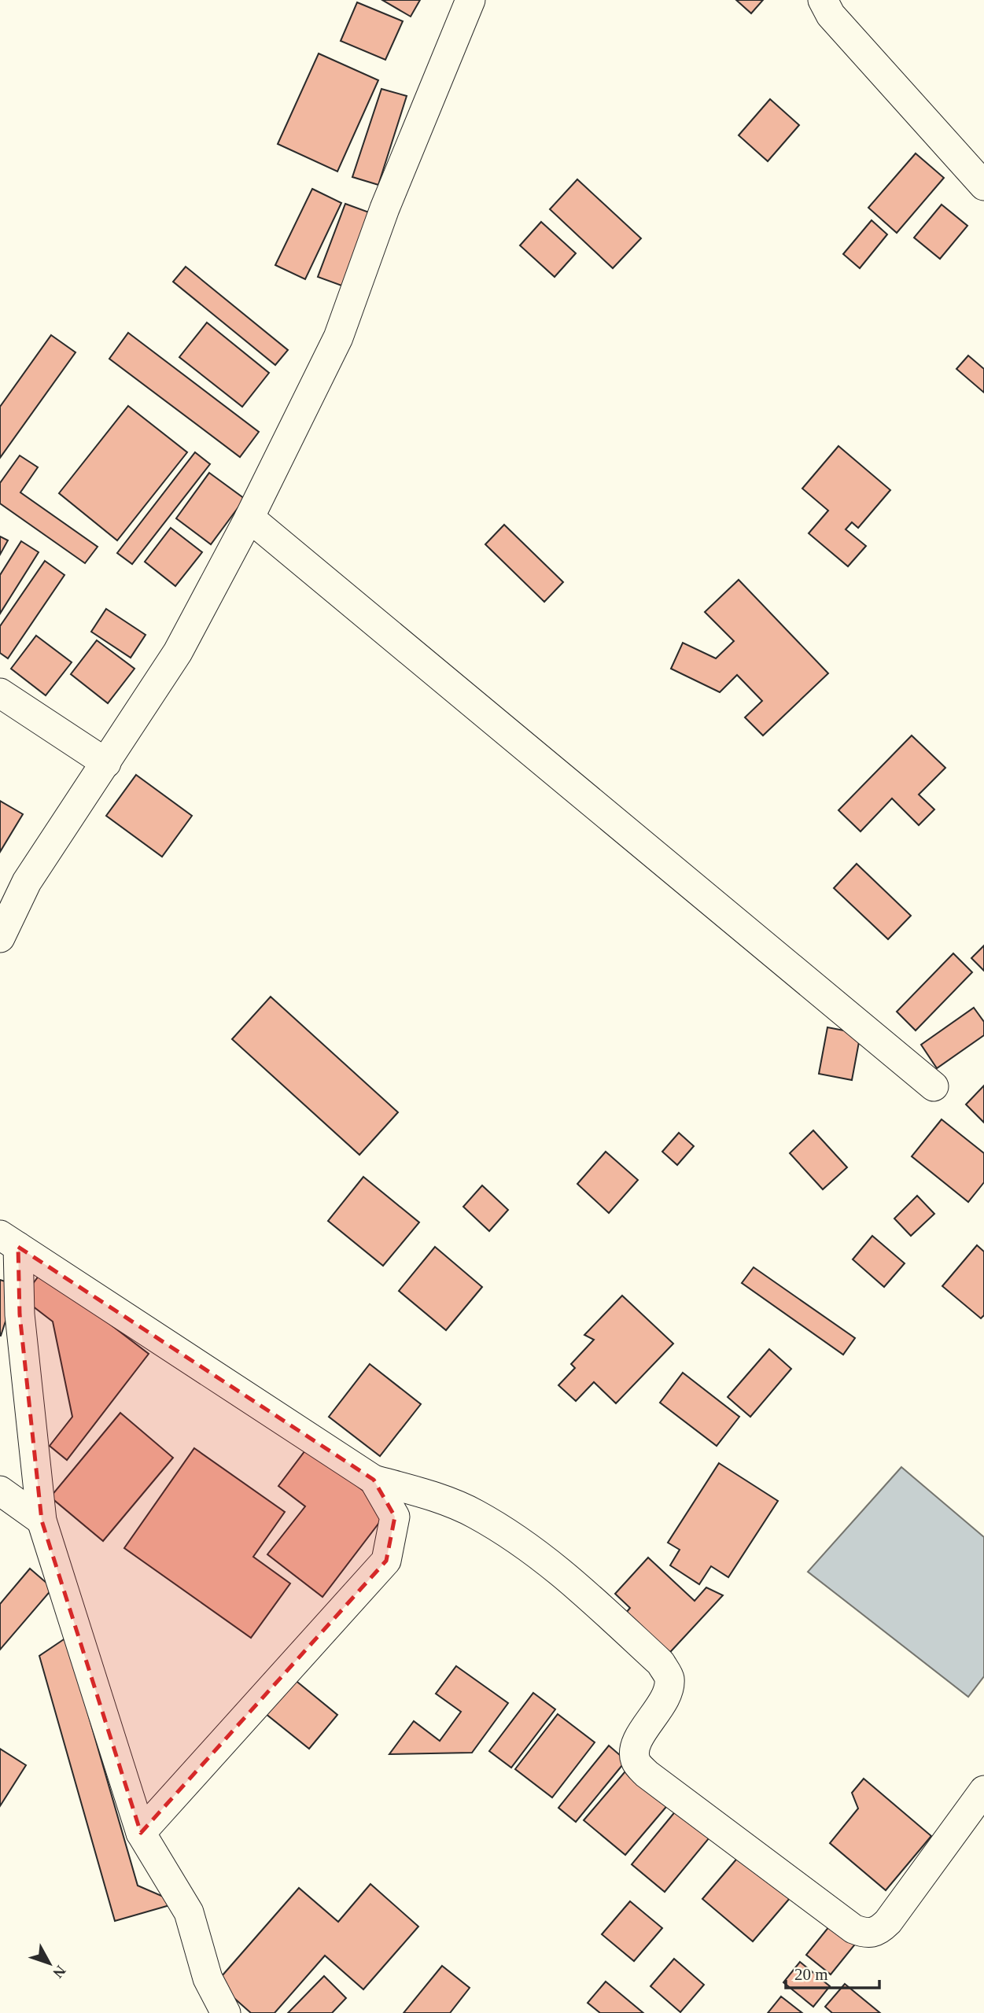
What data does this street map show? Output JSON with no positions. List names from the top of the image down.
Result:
{
  "scale_bar": "20 m",
  "north": "bottom right"
}
